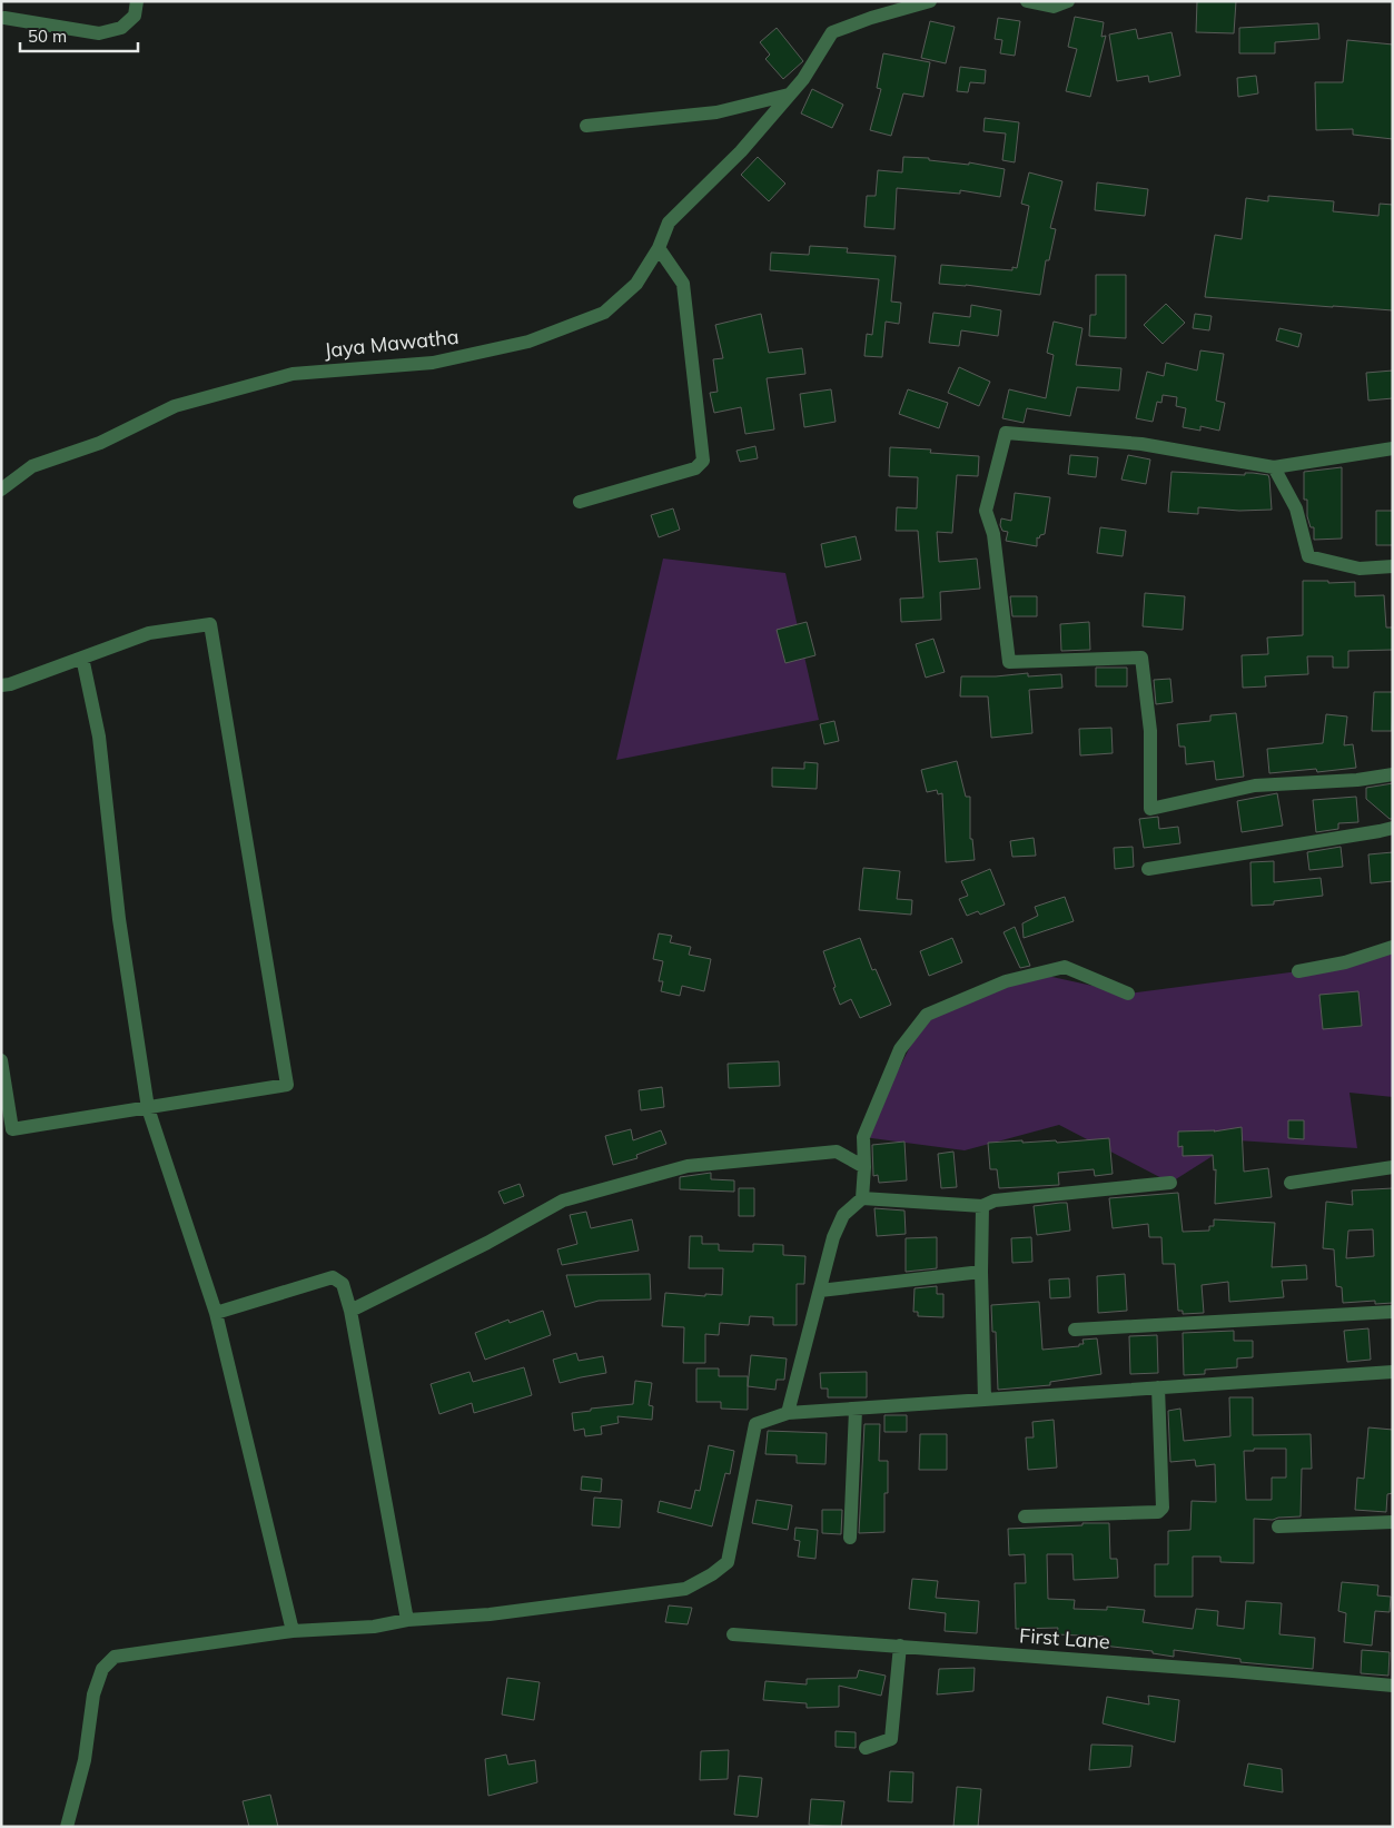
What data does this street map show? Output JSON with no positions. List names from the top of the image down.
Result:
{
  "streets": {
    "street": ["Jaya Mawatha", "First Lane"]
  },
  "scale_bar": "50 m"
}
